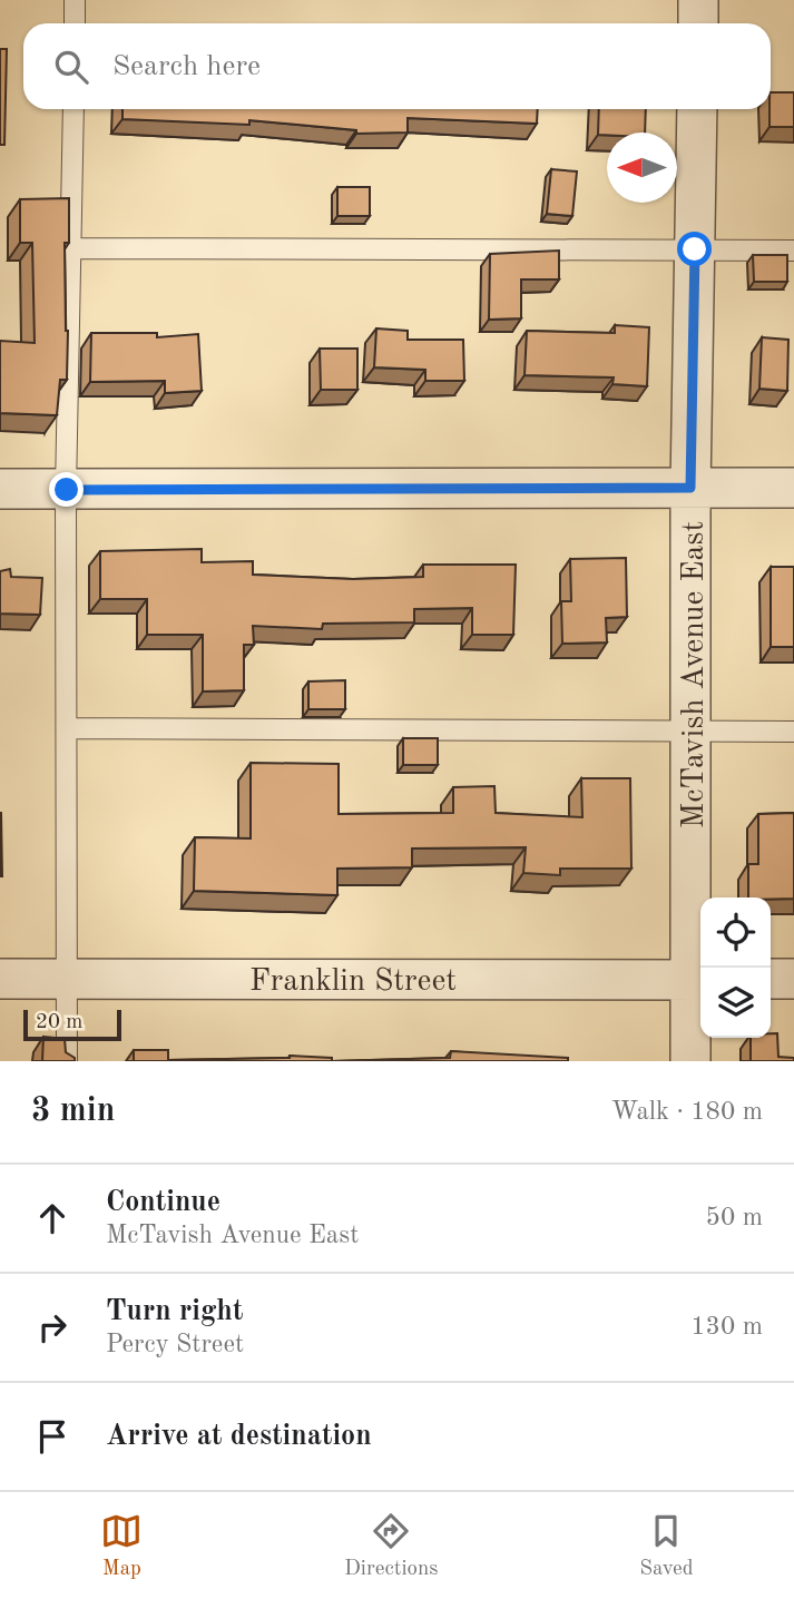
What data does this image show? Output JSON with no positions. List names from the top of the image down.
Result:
{
  "streets": {
    "street": ["McTavish Avenue East", "Franklin Street"]
  },
  "crossings": [
    ["McTavish Avenue East", "Franklin Street"]
  ],
  "scale_bar": "20 m",
  "north": "left",
  "page": {
    "search": "Search here",
    "scale": "20 m",
    "heading": ["3 min", "Walk · 180 m"],
    "list": [
      ["Continue", "McTavish Avenue East", "50 m"],
      ["Turn right", "Percy Street", "130 m"],
      "Arrive at destination"
    ],
    "nav": ["Map", "Directions", "Saved"]
  }
}
